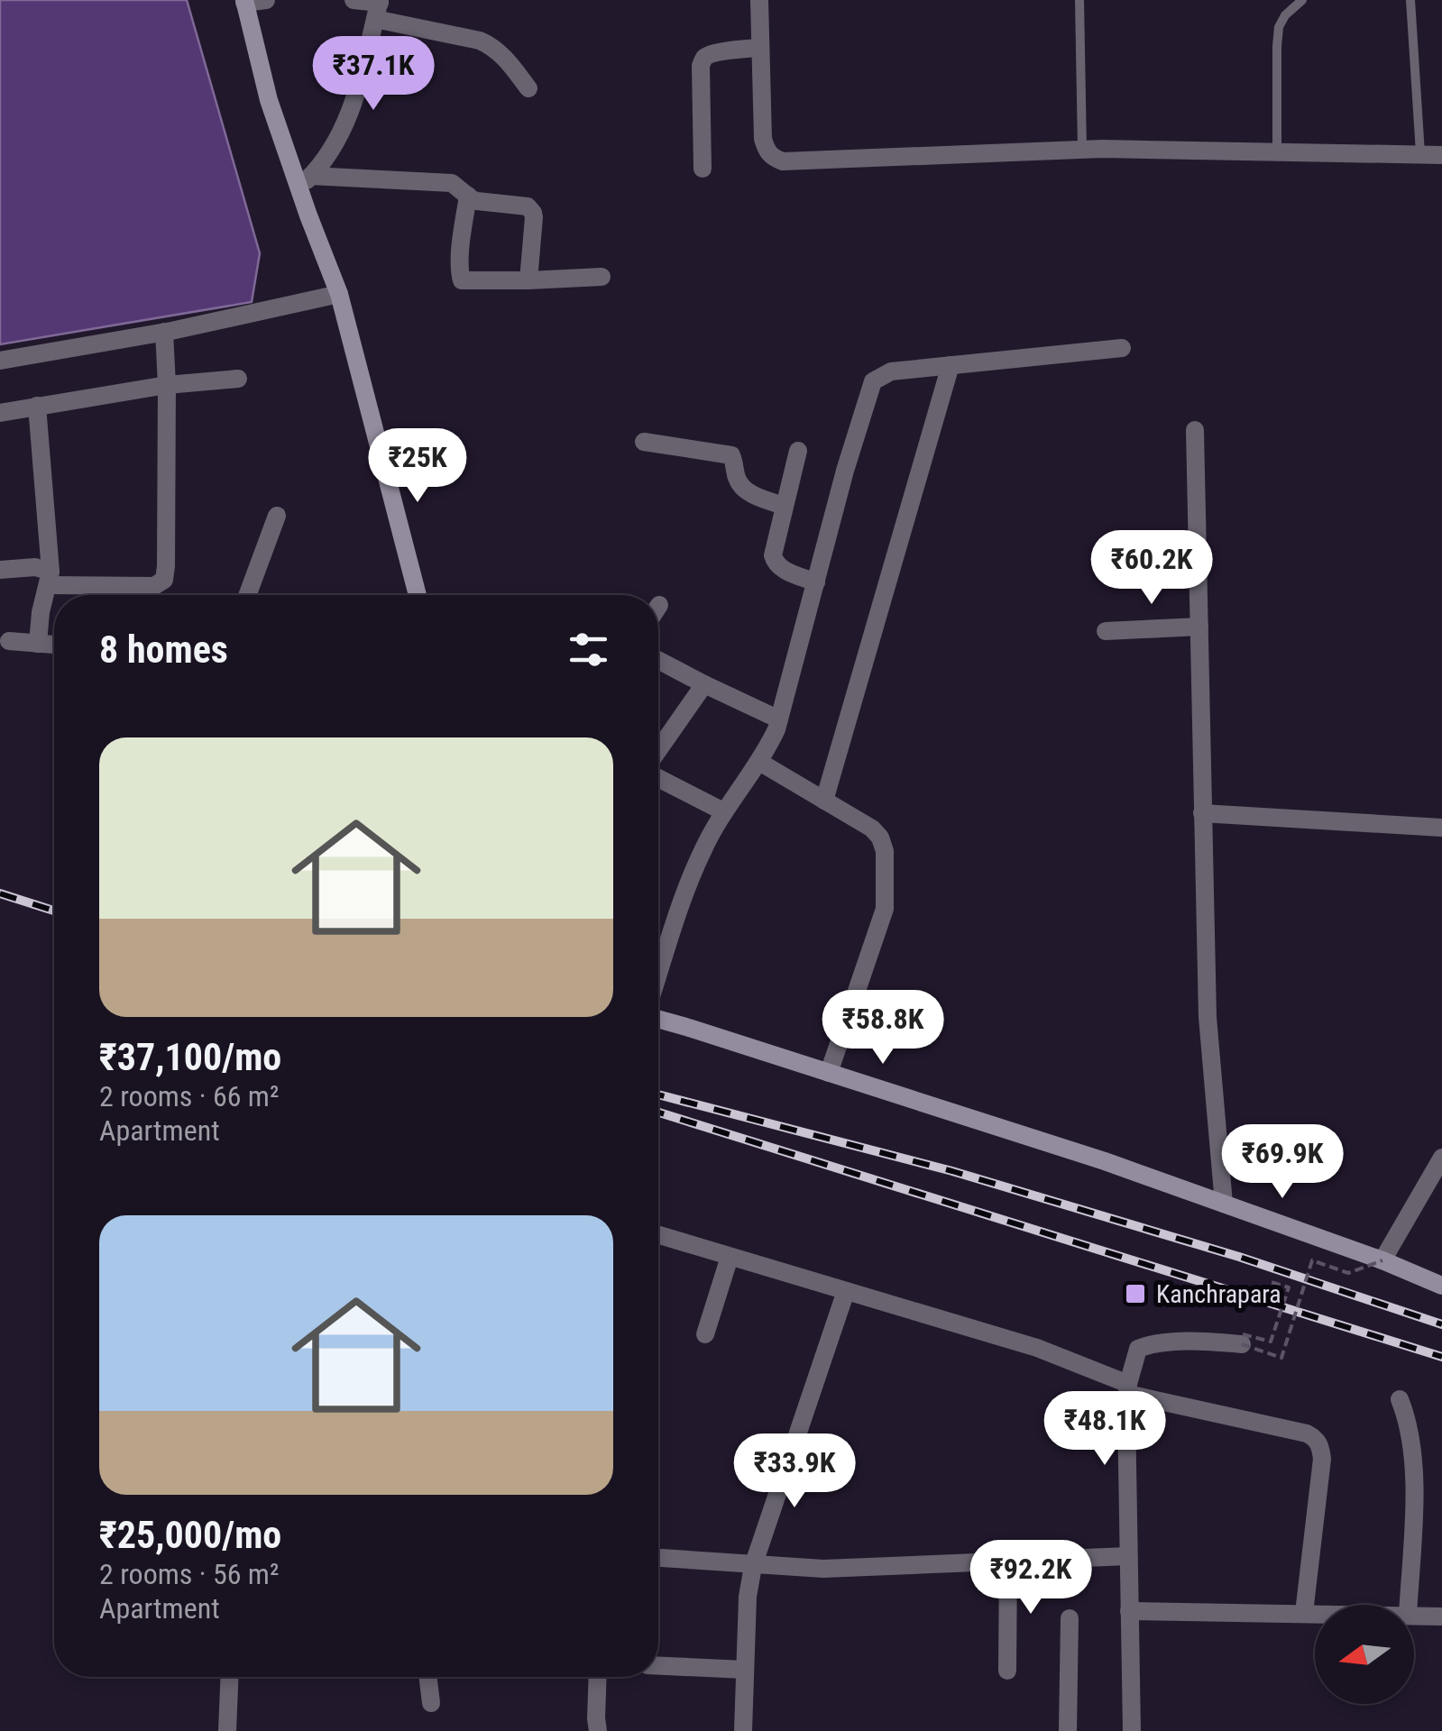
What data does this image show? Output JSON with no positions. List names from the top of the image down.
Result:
{
  "places": {
    "transit": ["Kanchrapara"]
  },
  "north": "left",
  "page": {
    "price": [
      "₹37.1K",
      "₹25K",
      "₹60.2K",
      "₹58.8K",
      "₹69.9K",
      "₹48.1K",
      "₹33.9K",
      "₹92.2K"
    ],
    "heading": "8 homes",
    "list": [
      {
        "name": "₹37,100/mo",
        "note": "2 rooms · 66 m² · Apartment"
      },
      {
        "name": "₹25,000/mo",
        "note": "2 rooms · 56 m² · Apartment"
      }
    ]
  }
}
